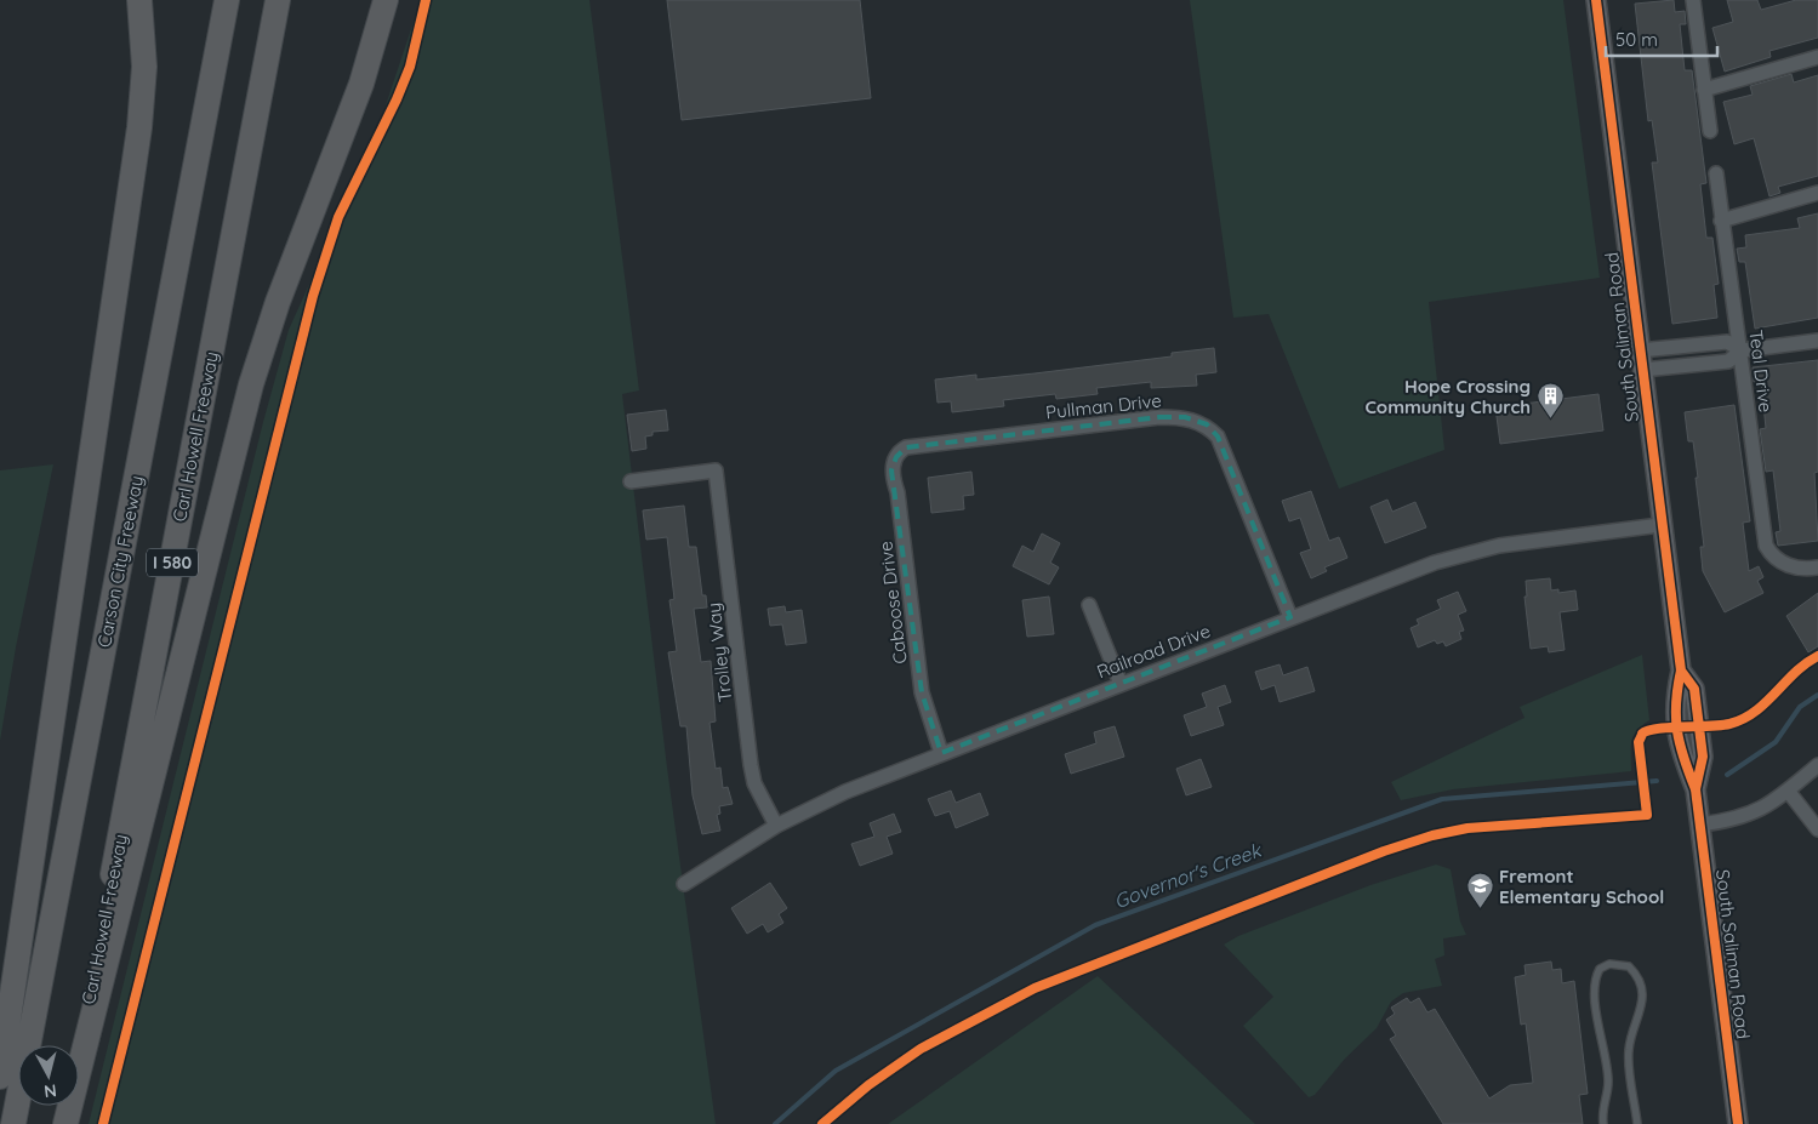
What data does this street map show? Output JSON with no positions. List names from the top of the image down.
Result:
{
  "streets": {
    "highway": ["Carl Howell Freeway", "Carson City Freeway", "I 580"],
    "main road": ["South Saliman Road"],
    "street": [
      "Teal Drive",
      "Pullman Drive",
      "Caboose Drive",
      "Railroad Drive",
      "Trolley Way"
    ]
  },
  "crossings": [
    ["South Saliman Road", "Railroad Drive"],
    ["Pullman Drive", "Caboose Drive"],
    ["Pullman Drive", "Railroad Drive"],
    ["Caboose Drive", "Railroad Drive"],
    ["Railroad Drive", "Trolley Way"]
  ],
  "water": ["Governor's Creek"],
  "places": {
    "building": ["Hope Crossing Community Church"],
    "school or university": ["Fremont Elementary School"]
  },
  "scale_bar": "50 m",
  "north": "bottom"
}
